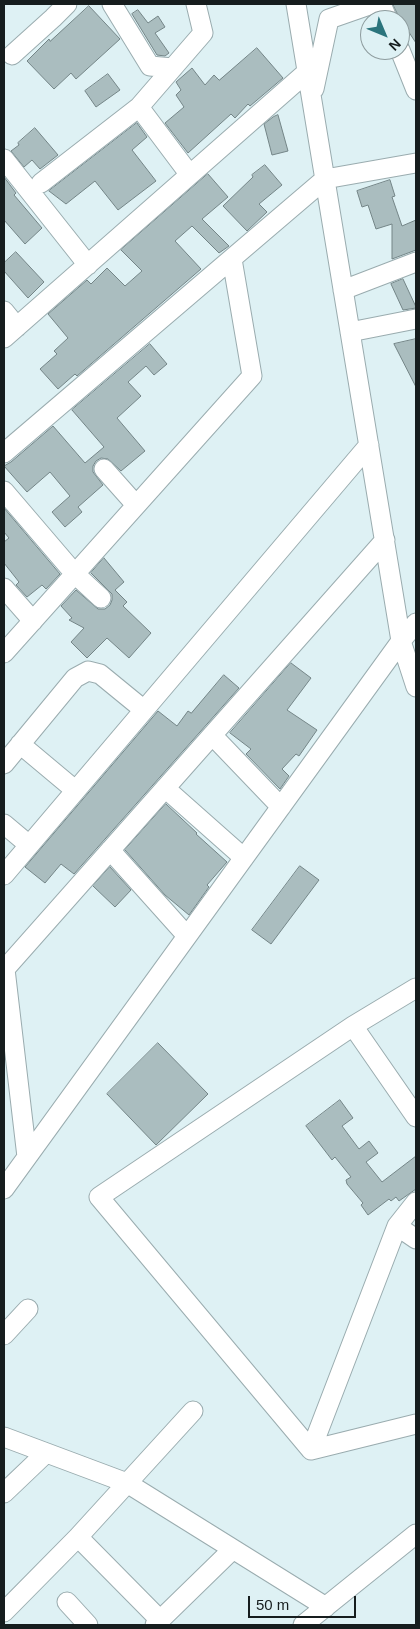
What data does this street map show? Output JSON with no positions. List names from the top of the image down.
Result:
{
  "scale_bar": "50 m",
  "north": "bottom right"
}
